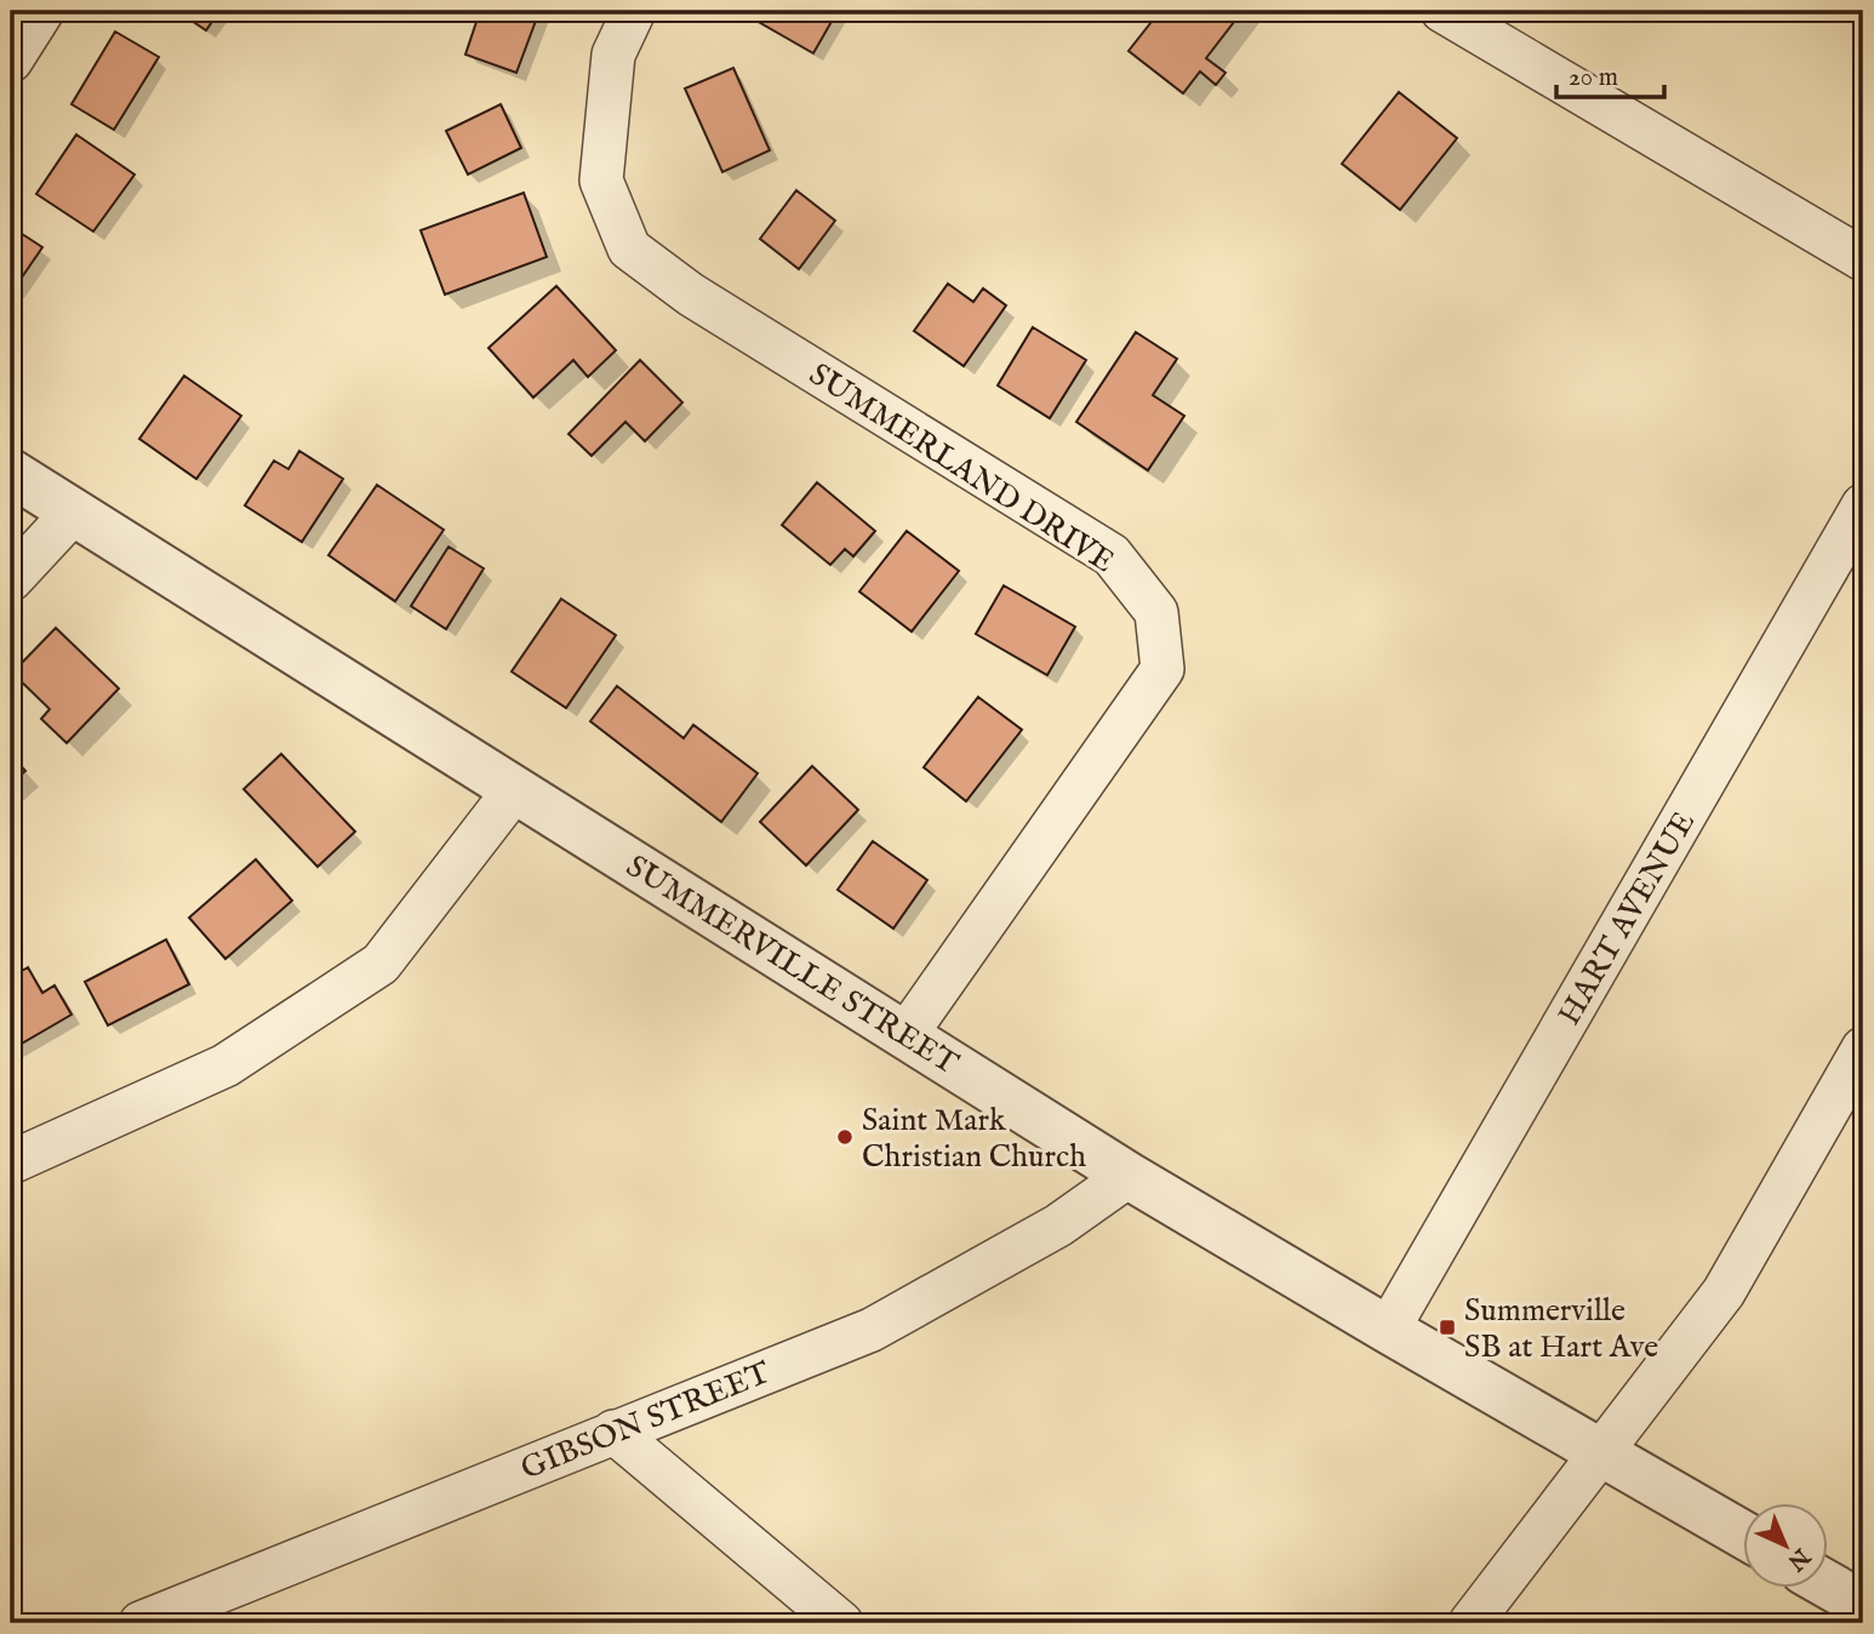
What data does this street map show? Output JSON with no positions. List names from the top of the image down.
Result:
{
  "streets": {
    "street": [
      "SUMMERLAND DRIVE",
      "HART AVENUE",
      "SUMMERVILLE STREET",
      "GIBSON STREET"
    ]
  },
  "crossings": [
    ["SUMMERLAND DRIVE", "SUMMERVILLE STREET"],
    ["HART AVENUE", "SUMMERVILLE STREET"],
    ["SUMMERVILLE STREET", "GIBSON STREET"]
  ],
  "places": {
    "other": ["Saint Mark Christian Church"],
    "transit": ["Summerville SB at Hart Ave"]
  },
  "scale_bar": "20 m",
  "north": "bottom right"
}
